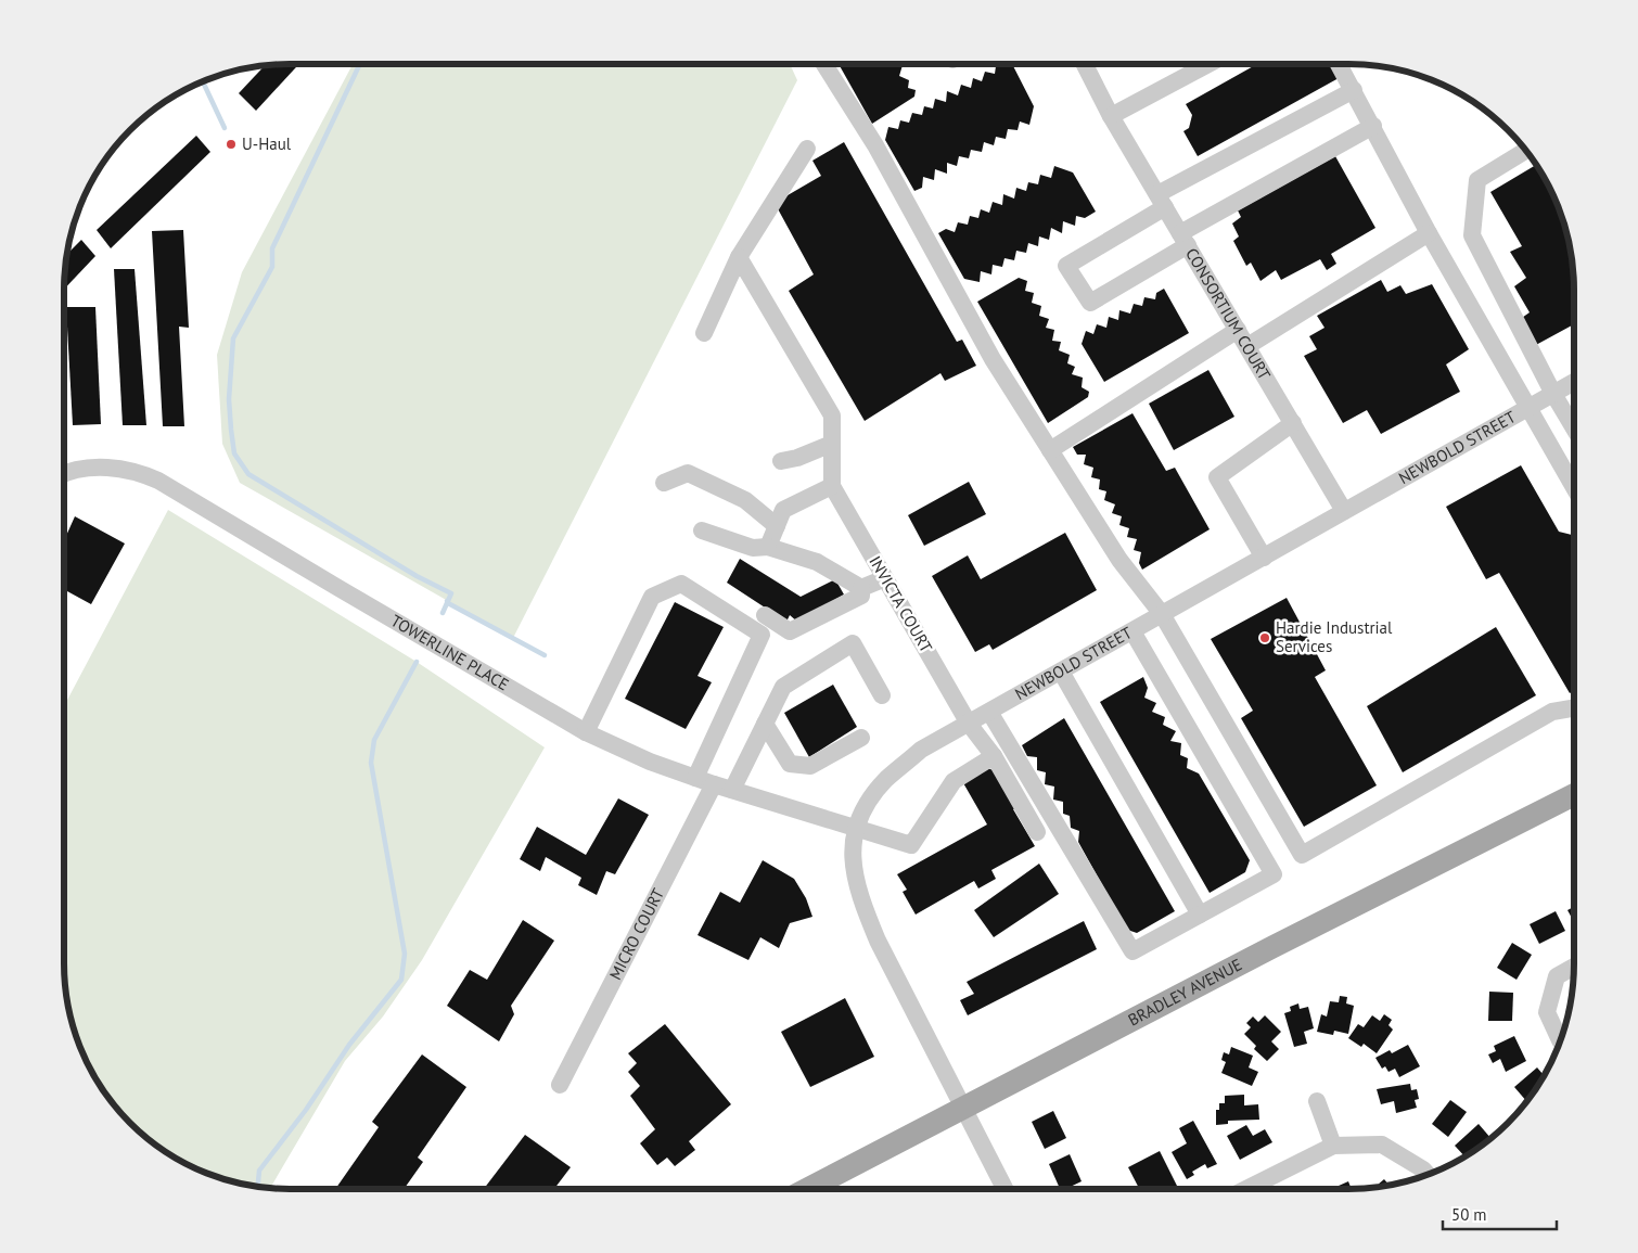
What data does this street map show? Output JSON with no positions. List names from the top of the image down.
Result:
{
  "streets": {
    "main road": ["BRADLEY AVENUE"],
    "street": [
      "CONSORTIUM COURT",
      "NEWBOLD STREET",
      "INVICTA COURT",
      "TOWERLINE PLACE",
      "MICRO COURT"
    ]
  },
  "crossings": [
    ["CONSORTIUM COURT", "NEWBOLD STREET"],
    ["NEWBOLD STREET", "INVICTA COURT"],
    ["NEWBOLD STREET", "TOWERLINE PLACE"],
    ["NEWBOLD STREET", "BRADLEY AVENUE"],
    ["INVICTA COURT", "TOWERLINE PLACE"],
    ["TOWERLINE PLACE", "MICRO COURT"]
  ],
  "places": ["U-Haul", "Hardie Industrial Services"],
  "scale_bar": "50 m"
}
